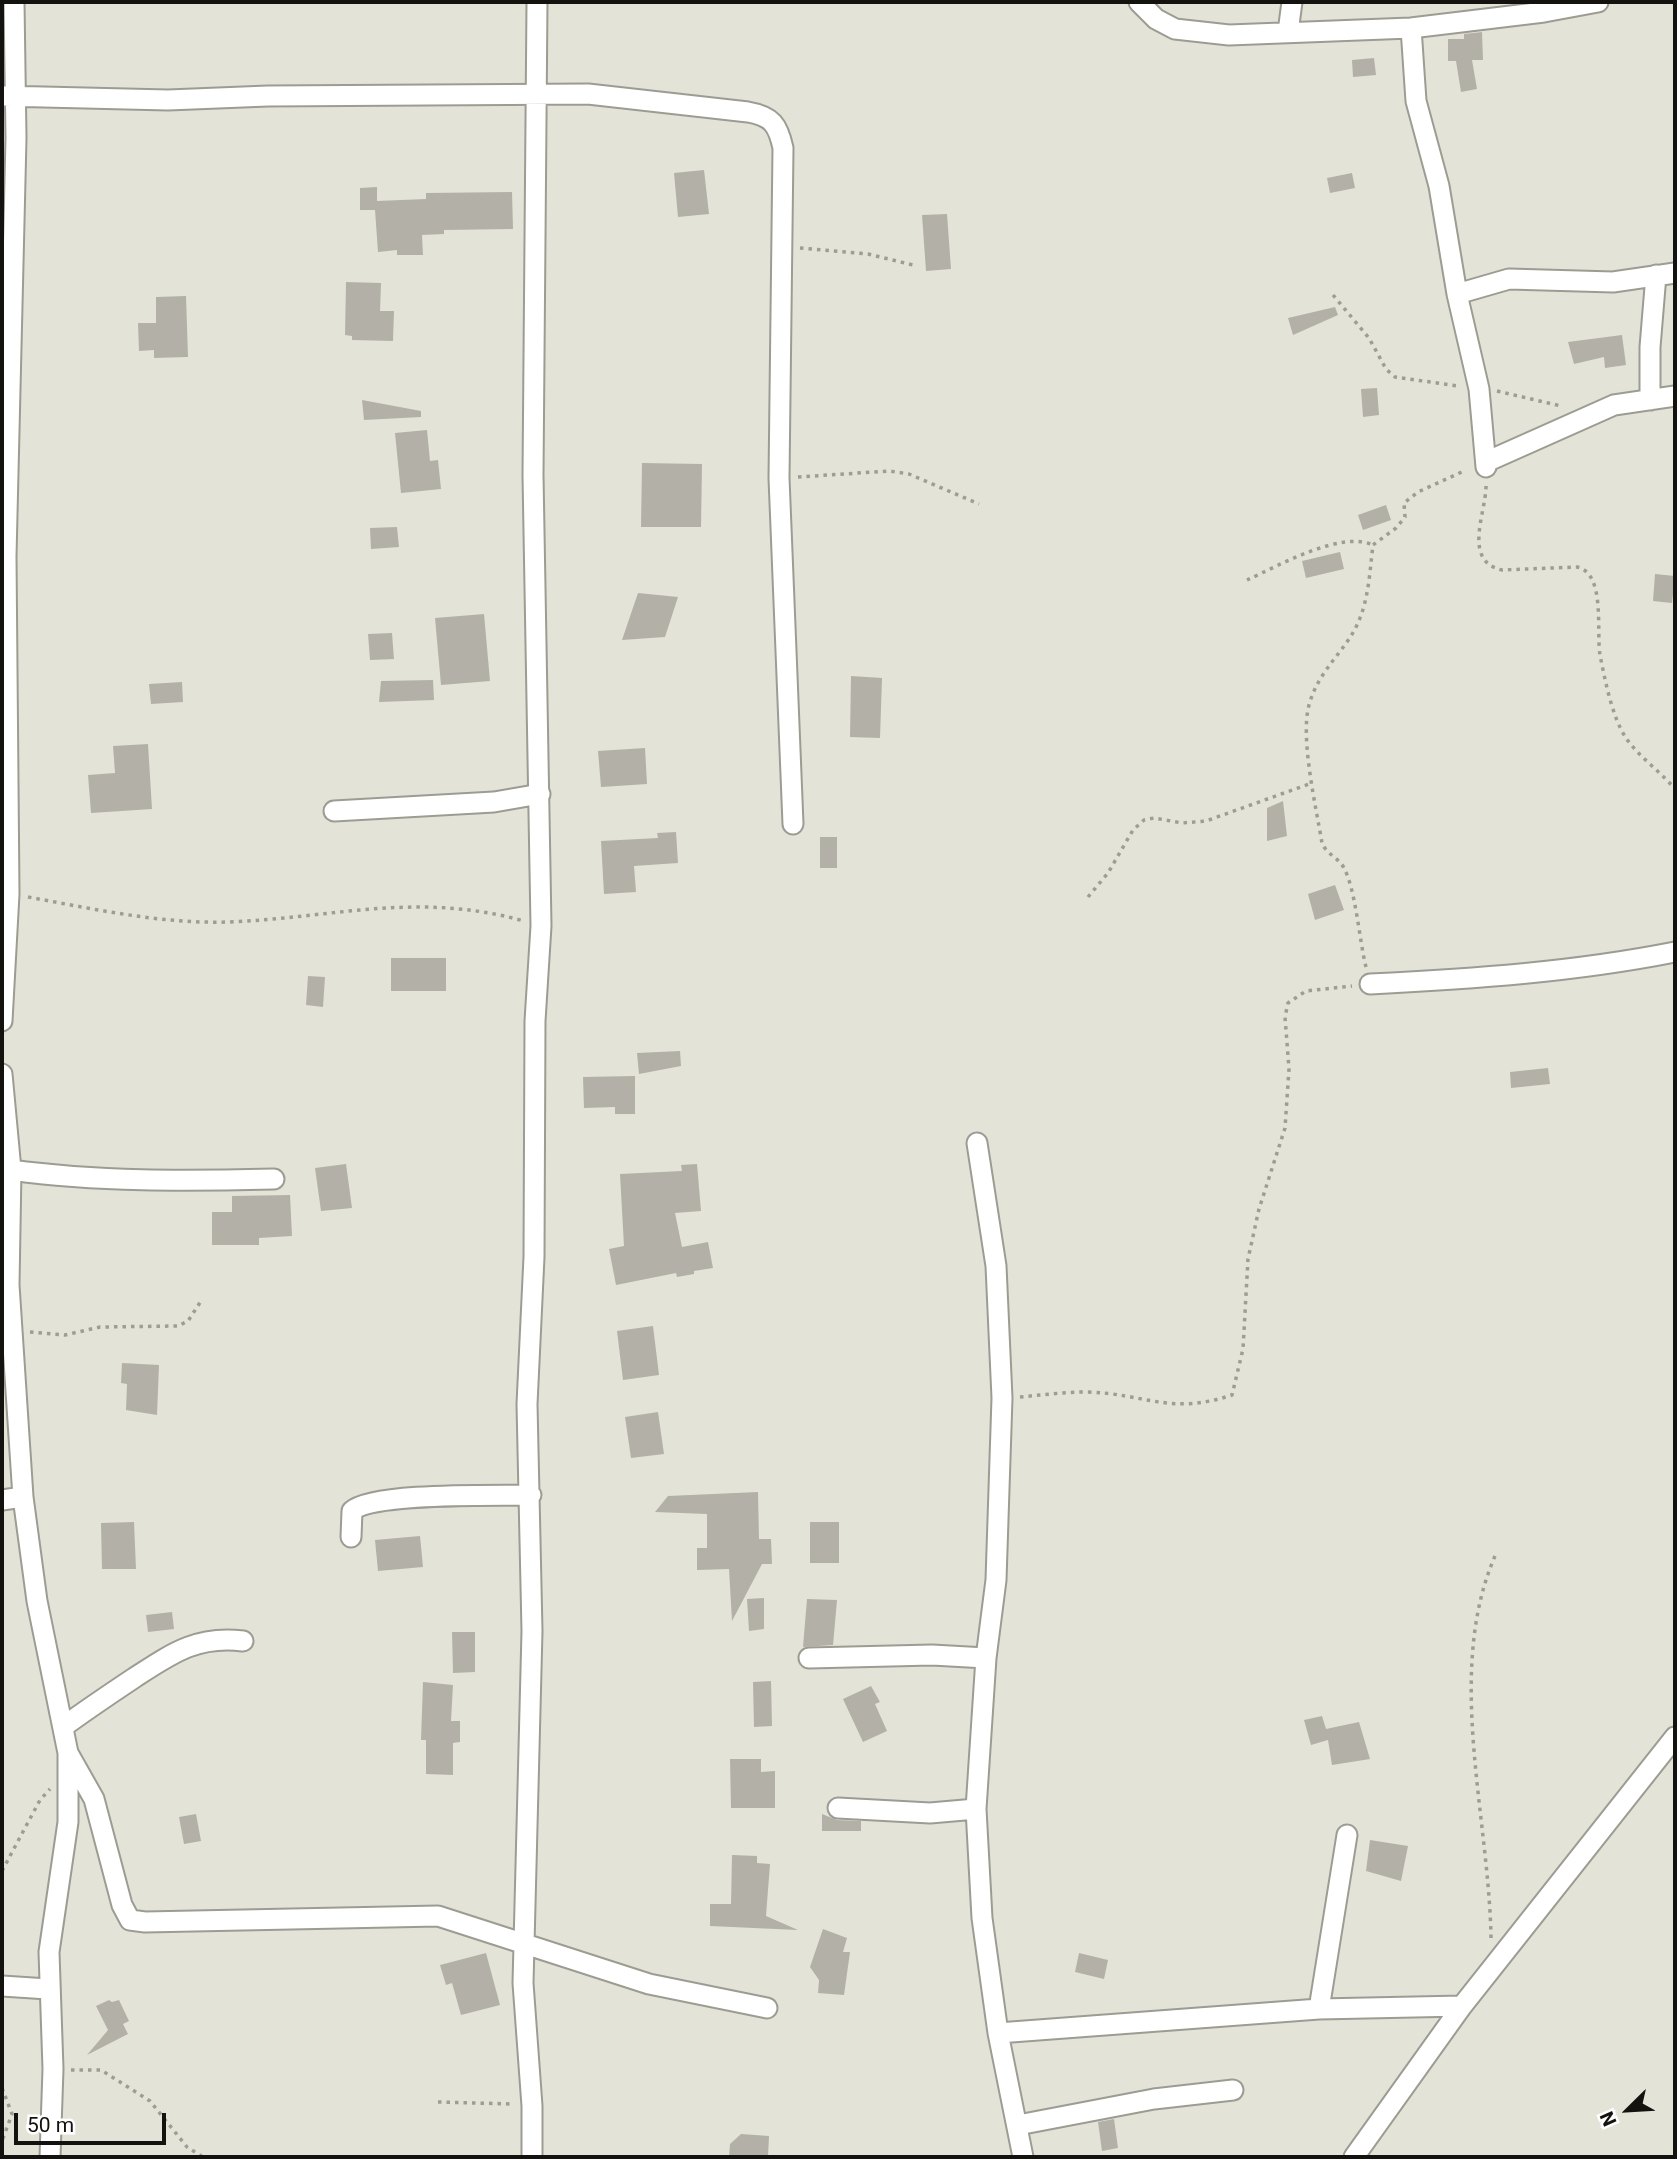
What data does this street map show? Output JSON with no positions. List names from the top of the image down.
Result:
{
  "scale_bar": "50 m",
  "north": "bottom left"
}
